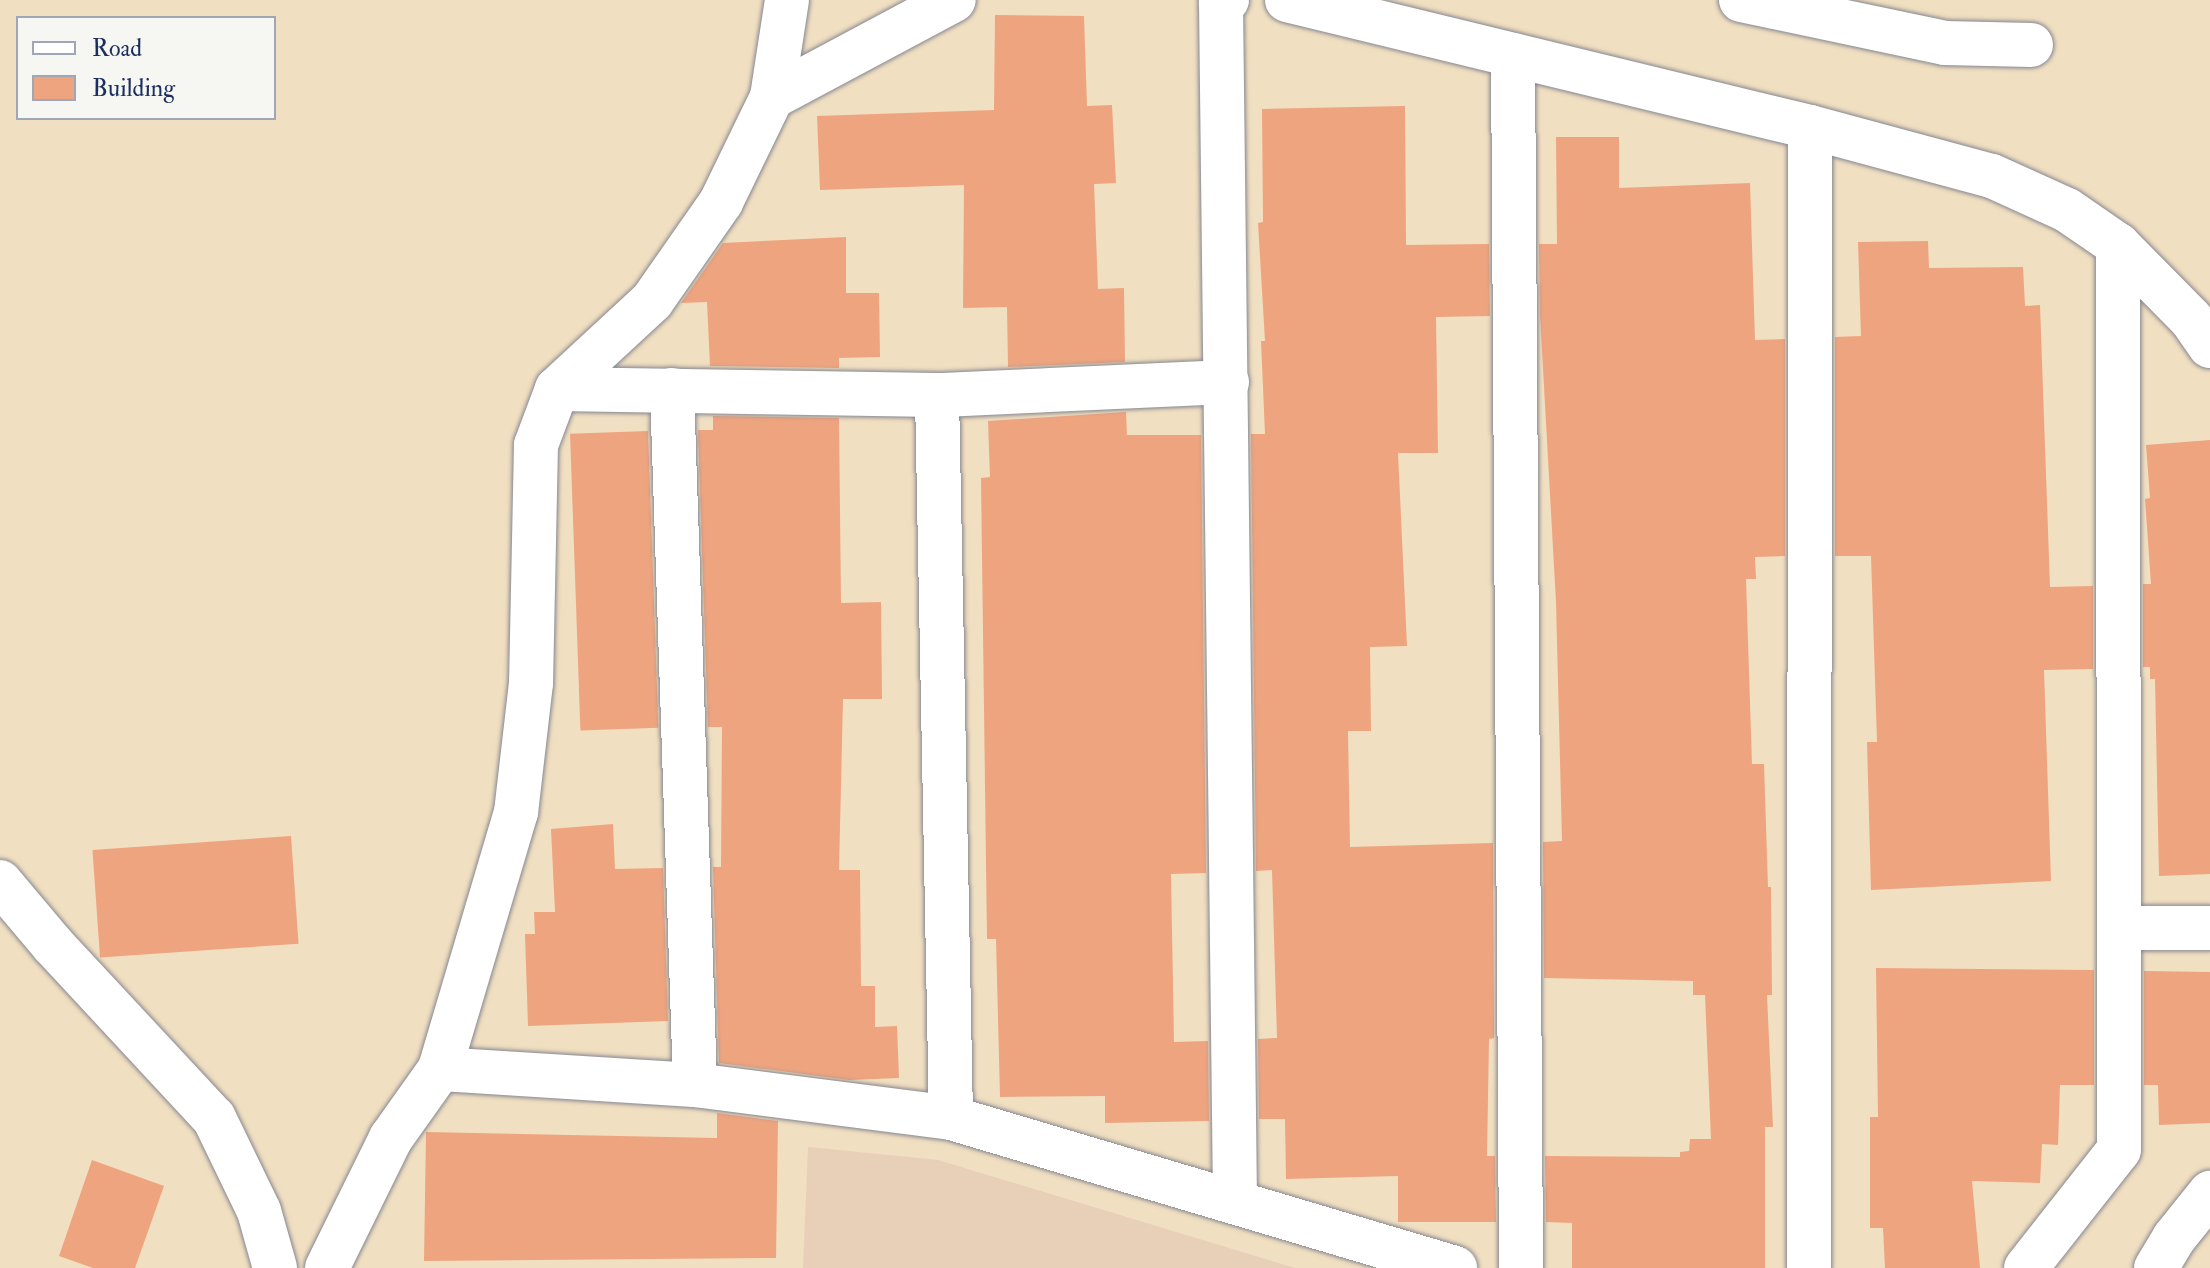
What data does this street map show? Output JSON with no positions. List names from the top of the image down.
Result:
{
  "legend": ["Road", "Building"]
}
